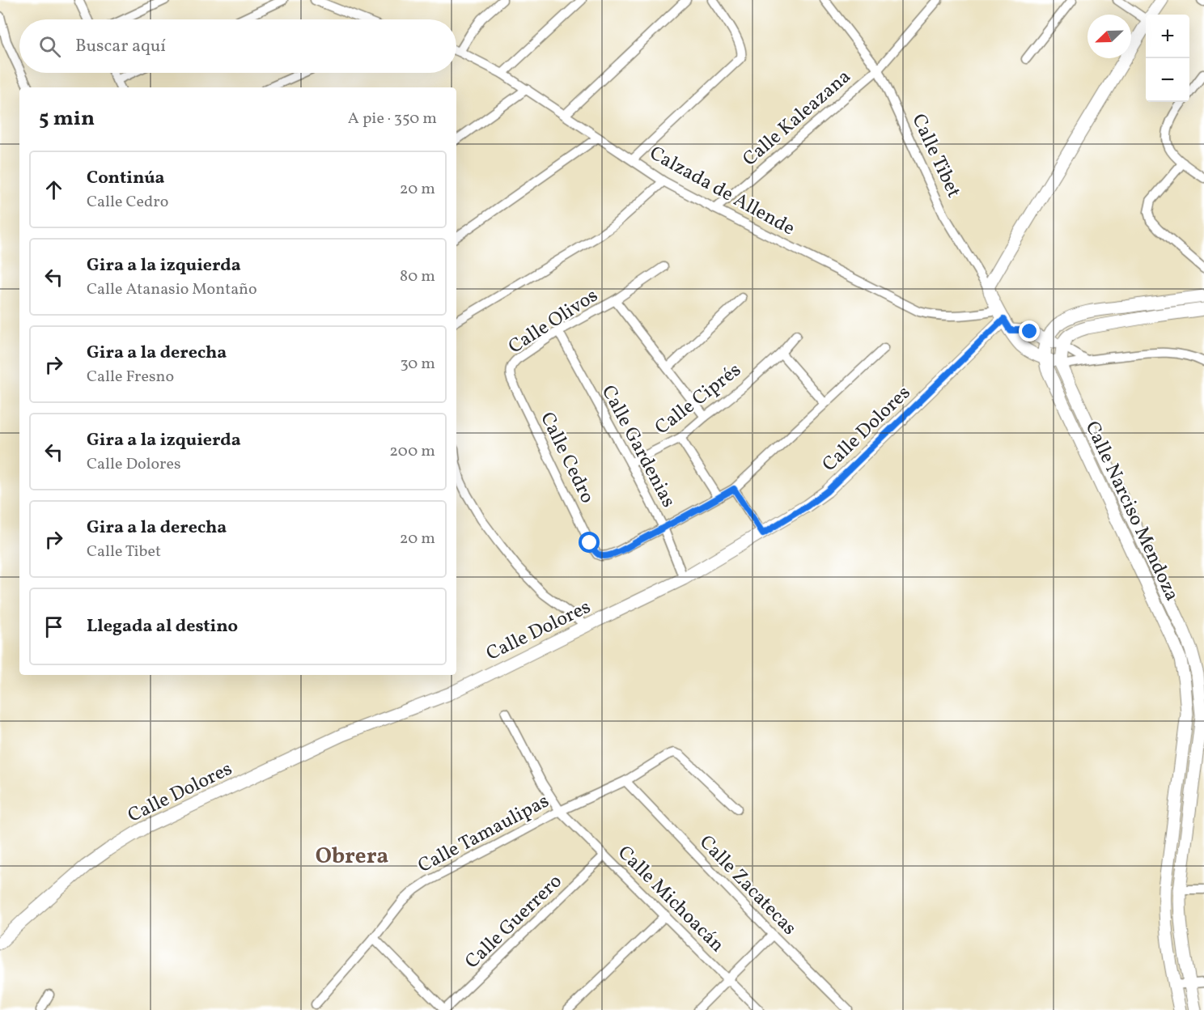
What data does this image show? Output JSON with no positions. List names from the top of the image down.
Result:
{
  "streets": {
    "street": [
      "Calle Kaleazana",
      "Calle Tibet",
      "Calzada de Allende",
      "Calle Olivos",
      "Calle Ciprés",
      "Calle Dolores",
      "Calle Gardenias",
      "Calle Cedro",
      "Calle Narciso Mendoza",
      "Calle Tamaulipas",
      "Calle Zacatecas",
      "Calle Michoacán",
      "Calle Guerrero"
    ]
  },
  "crossings": [
    ["Calle Kaleazana", "Calle Tibet"],
    ["Calle Kaleazana", "Calzada de Allende"],
    ["Calle Tibet", "Calzada de Allende"],
    ["Calle Tibet", "Calle Dolores"],
    ["Calle Tibet", "Calle Narciso Mendoza"],
    ["Calzada de Allende", "Calle Dolores"],
    ["Calle Olivos", "Calle Gardenias"],
    ["Calle Olivos", "Calle Cedro"],
    ["Calle Ciprés", "Calle Gardenias"],
    ["Calle Dolores", "Calle Gardenias"],
    ["Calle Gardenias", "Calle Cedro"],
    ["Calle Tamaulipas", "Calle Zacatecas"],
    ["Calle Tamaulipas", "Calle Michoacán"],
    ["Calle Michoacán", "Calle Guerrero"]
  ],
  "districts": ["Obrera"],
  "north": "bottom left",
  "page": {
    "map_buttons": ["+", "−"],
    "search": "Buscar aquí",
    "heading": ["5 min", "A pie · 350 m"],
    "list": [
      ["Continúa", "Calle Cedro", "20 m"],
      ["Gira a la izquierda", "Calle Atanasio Montaño", "80 m"],
      ["Gira a la derecha", "Calle Fresno", "30 m"],
      ["Gira a la izquierda", "Calle Dolores", "200 m"],
      ["Gira a la derecha", "Calle Tibet", "20 m"],
      "Llegada al destino"
    ]
  }
}
